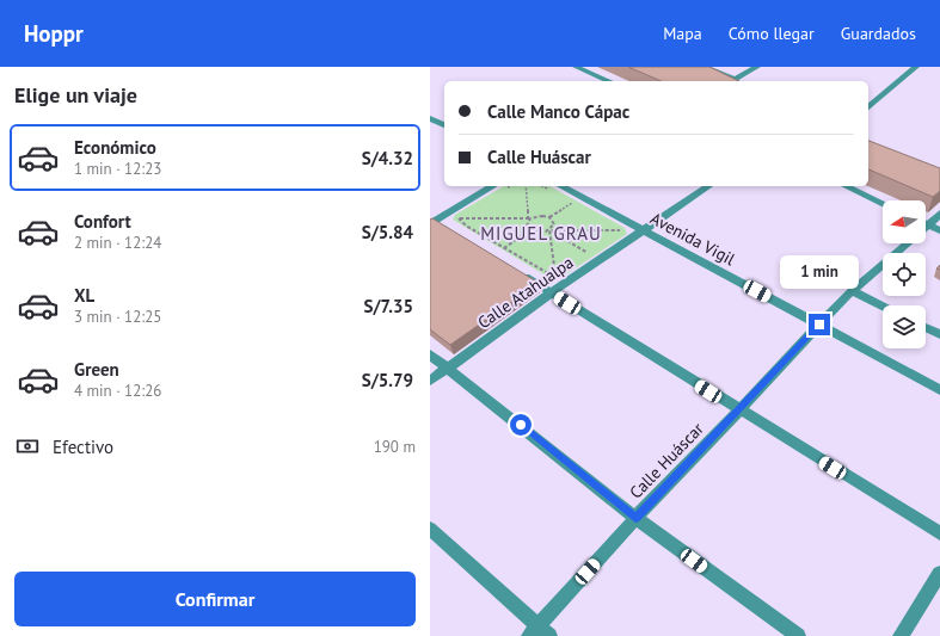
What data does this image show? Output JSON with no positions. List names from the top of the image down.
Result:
{
  "streets": {
    "street": ["Avenida Vigil", "Calle Atahualpa", "Calle Huáscar"]
  },
  "crossings": [
    ["Avenida Vigil", "Calle Atahualpa"],
    ["Avenida Vigil", "Calle Huáscar"]
  ],
  "districts": ["MIGUEL GRAU"],
  "north": "left",
  "page": {
    "header": "Hoppr",
    "nav": ["Mapa", "Cómo llegar", "Guardados"],
    "heading": "Elige un viaje",
    "banner": ["Calle Manco Cápac", "Calle Huáscar"],
    "list": [
      {
        "name": "Económico",
        "note": "1 min · 12:23",
        "value": "S/4.32"
      },
      {
        "name": "Confort",
        "note": "2 min · 12:24",
        "value": "S/5.84"
      },
      {
        "name": "XL",
        "note": "3 min · 12:25",
        "value": "S/7.35"
      },
      {
        "name": "Green",
        "note": "4 min · 12:26",
        "value": "S/5.79"
      }
    ],
    "bubble": "1 min",
    "pay": ["Efectivo", "190 m"],
    "buttons": "Confirmar"
  }
}
